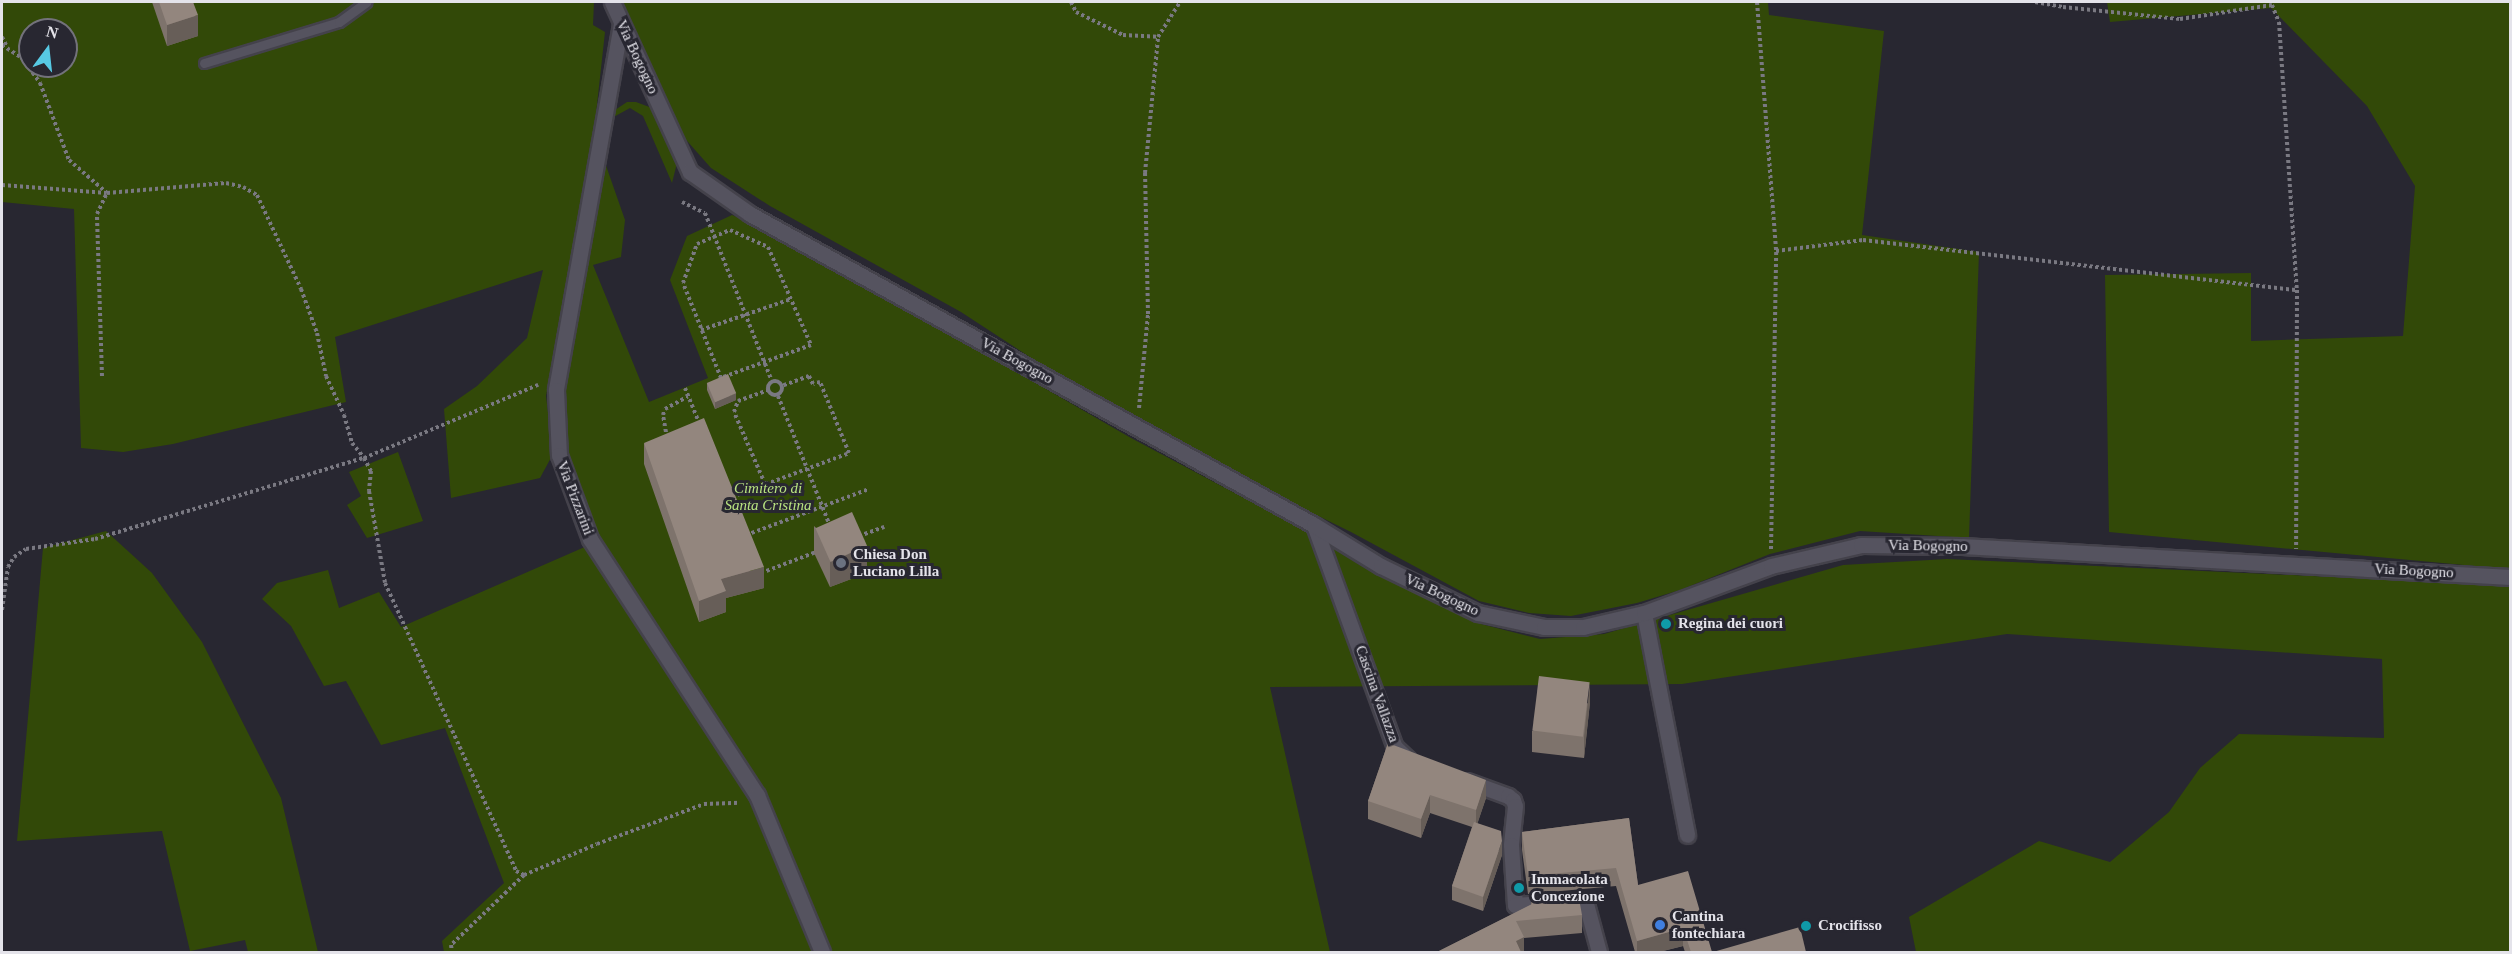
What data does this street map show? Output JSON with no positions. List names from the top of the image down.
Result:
{
  "streets": {
    "main road": ["Via Bogogno", "Via Pizzarini", "Cascina Vallazza"]
  },
  "crossings": [
    ["Via Bogogno", "Via Pizzarini"],
    ["Via Bogogno", "Cascina Vallazza"]
  ],
  "parks": ["Cimitero di Santa Cristina"],
  "places": [
    "Chiesa Don Luciano Lilla",
    "Regina dei cuori",
    "Immacolata Concezione",
    "Cantina fontechiara",
    "Crocifisso"
  ],
  "north": "top"
}
